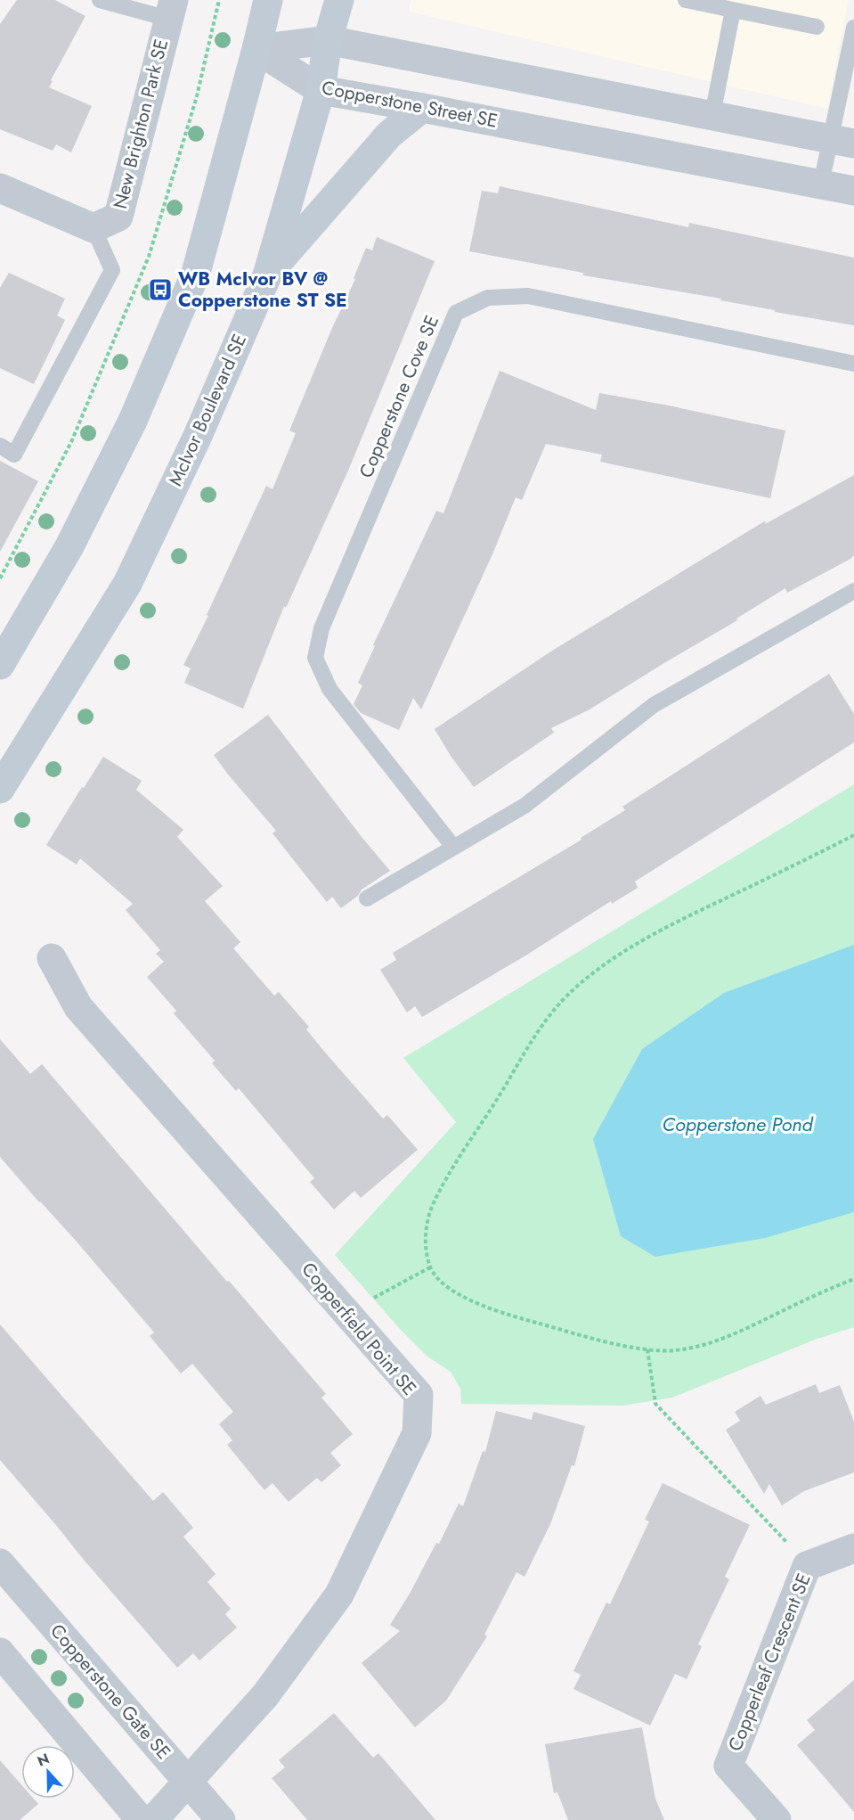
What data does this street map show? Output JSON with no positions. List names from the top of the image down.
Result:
{
  "streets": {
    "main road": ["McIvor Boulevard SE"],
    "street": [
      "Copperstone Street SE",
      "New Brighton Park SE",
      "Copperfield Point SE",
      "Copperleaf Crescent SE",
      "Copperstone Gate SE"
    ],
    "lane": ["Copperstone Cove SE"]
  },
  "crossings": [
    ["Copperstone Street SE", "McIvor Boulevard SE"],
    ["Copperfield Point SE", "Copperstone Gate SE"]
  ],
  "water": ["Copperstone Pond"],
  "places": {
    "bus stop": ["WB McIvor BV @ Copperstone ST SE"]
  },
  "north": "top"
}
